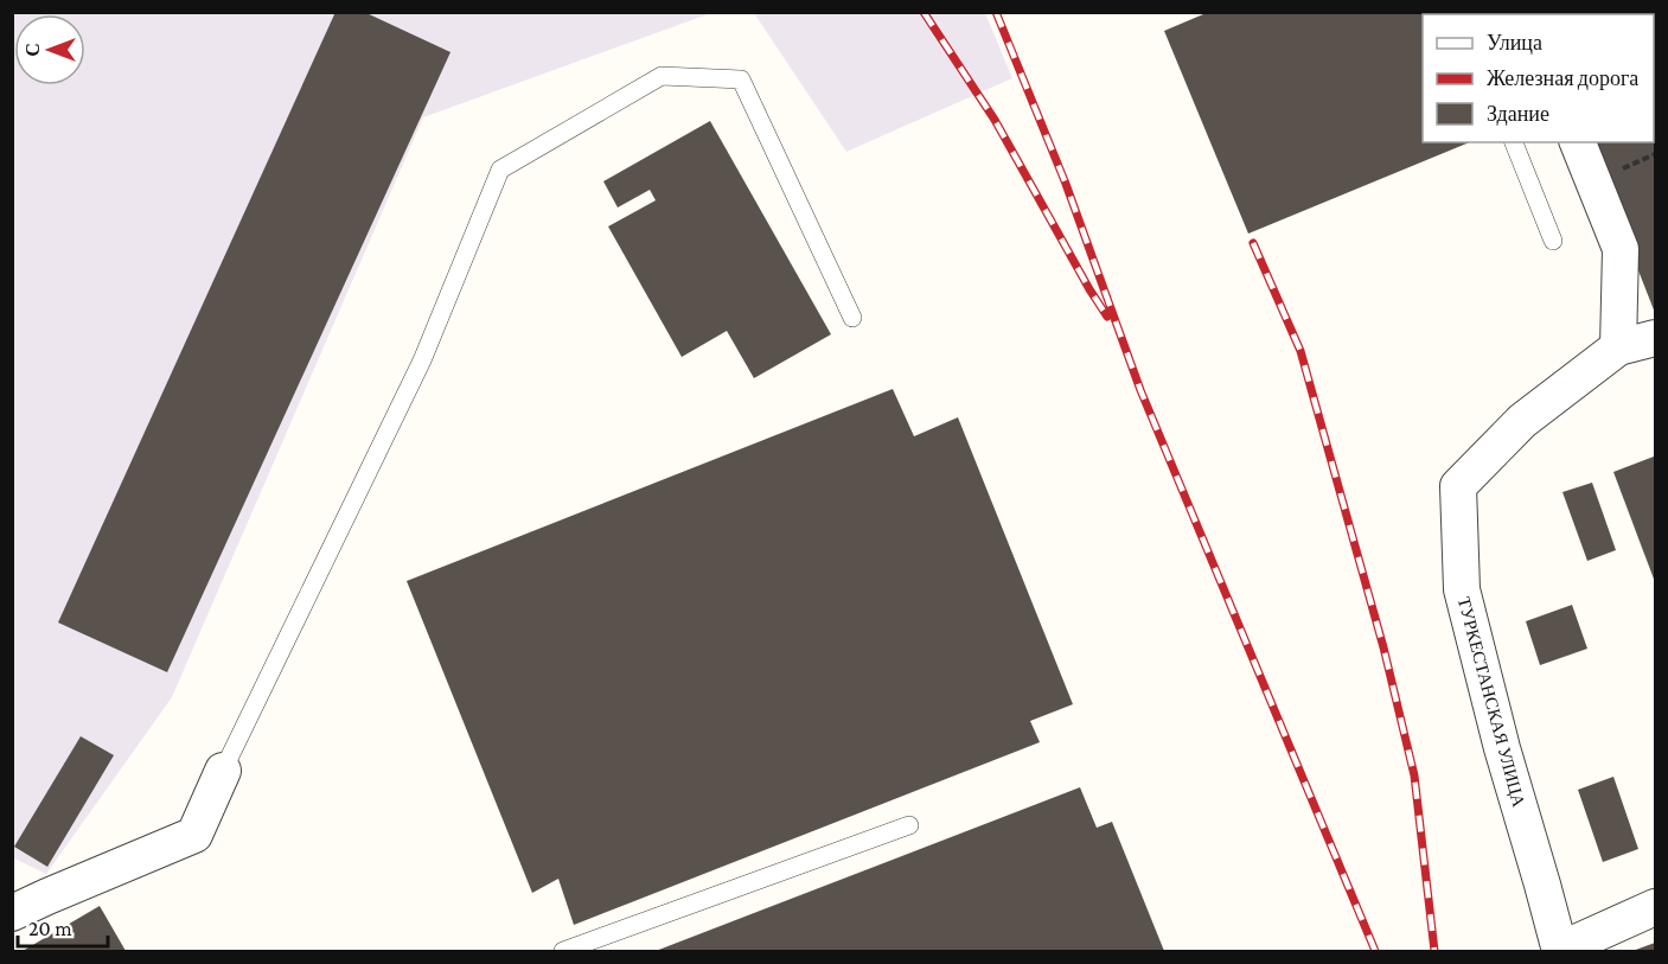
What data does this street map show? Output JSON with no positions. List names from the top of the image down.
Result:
{
  "streets": {
    "street": ["ТУРКЕСТАНСКАЯ УЛИЦА"]
  },
  "legend": ["Улица", "Железная дорога", "Здание"],
  "scale_bar": "20 m",
  "north": "left"
}
